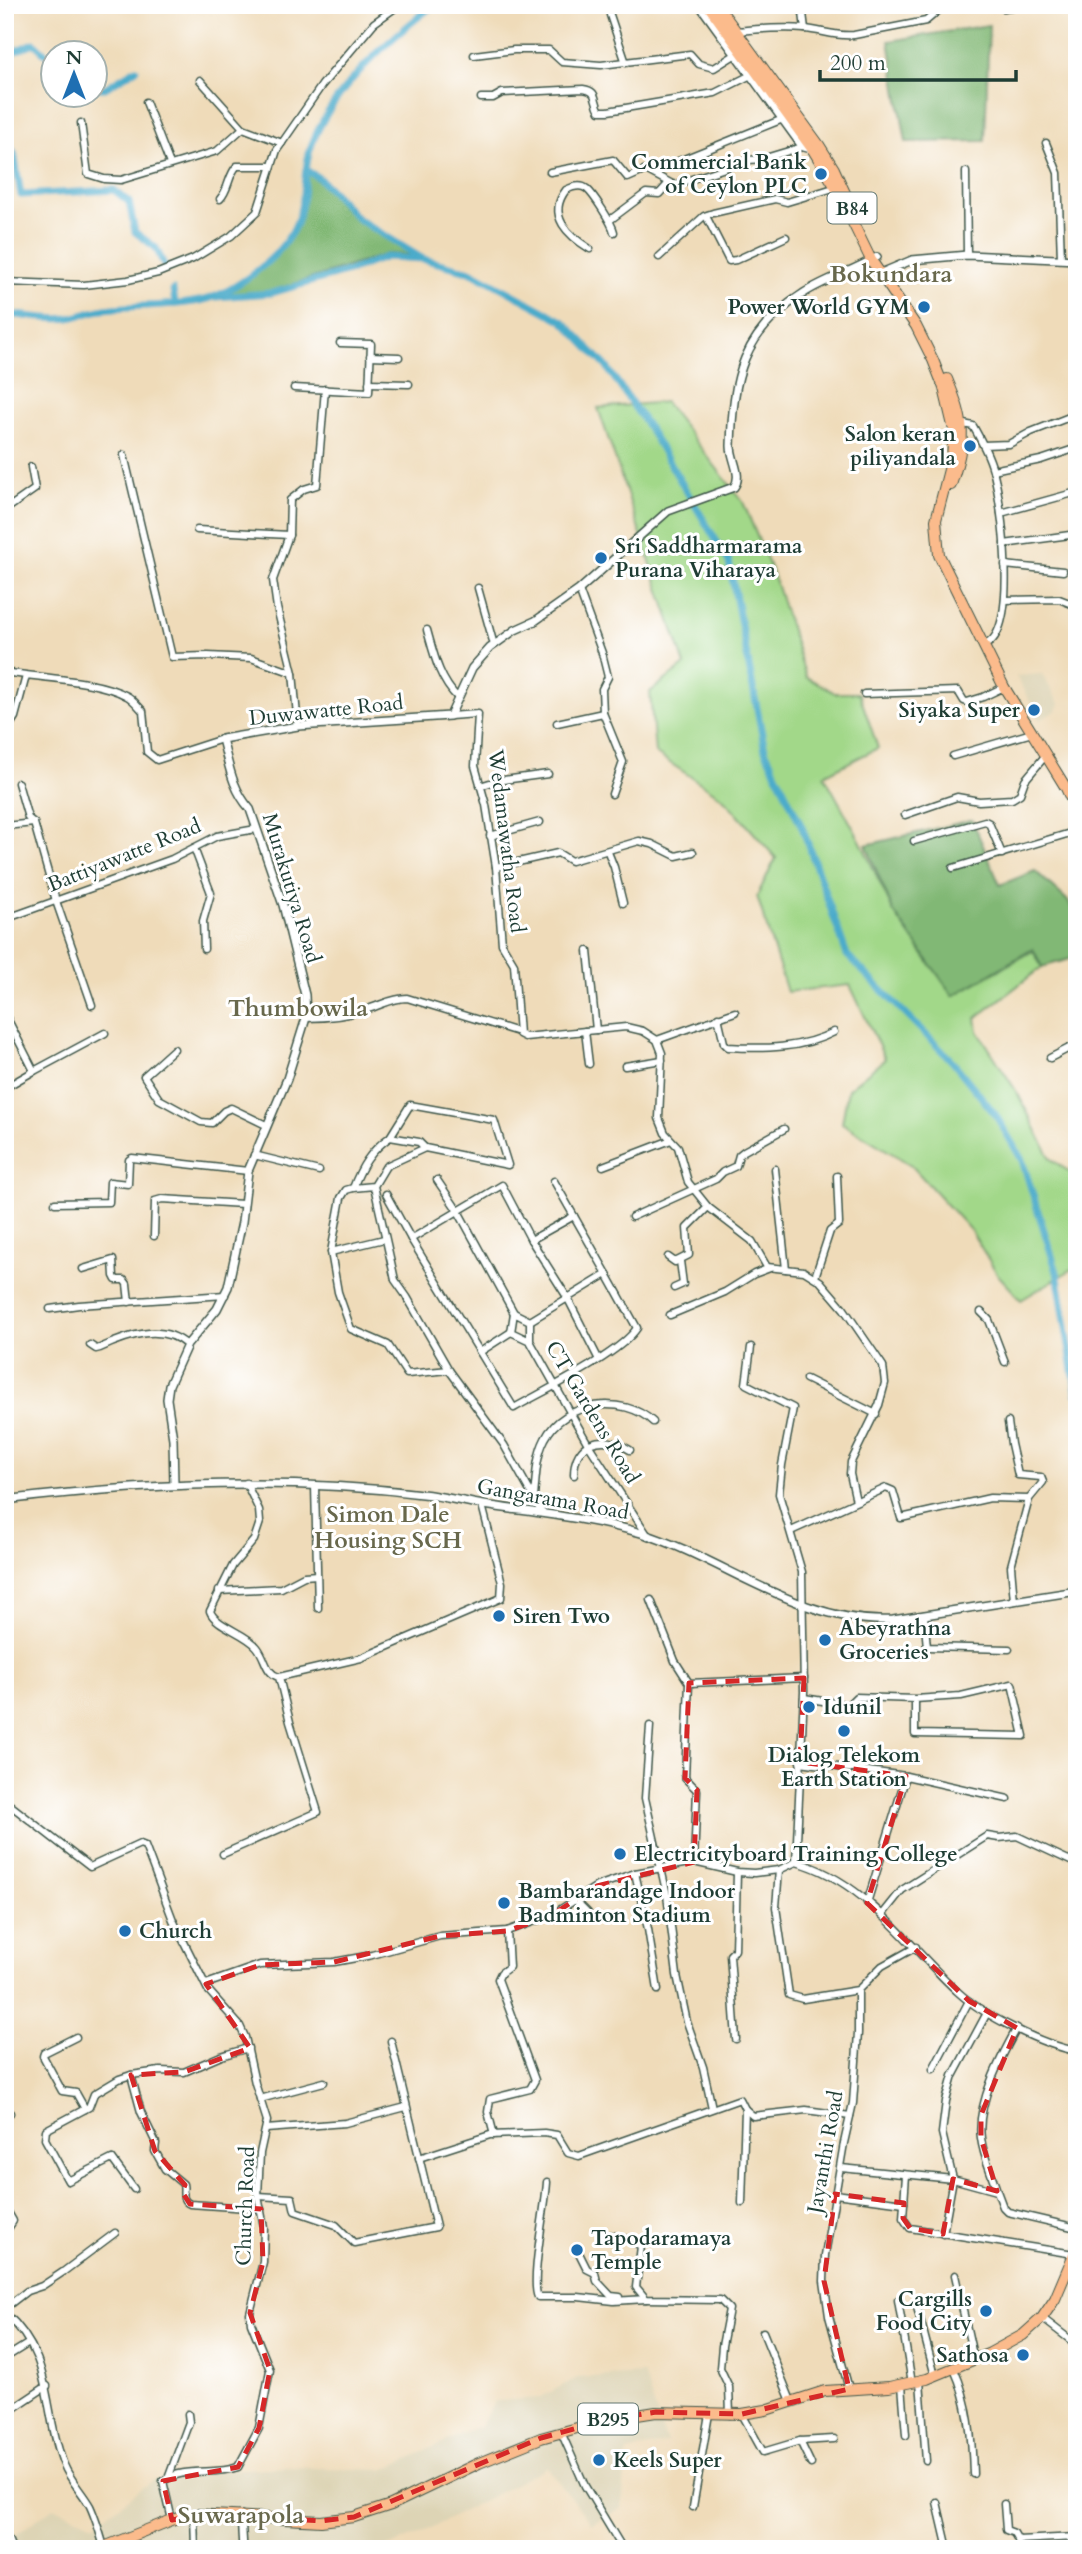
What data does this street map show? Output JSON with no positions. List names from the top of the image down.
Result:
{
  "streets": {
    "main road": ["B84", "B295"],
    "street": [
      "Duwawatte Road",
      "Wedamawatha Road",
      "Battiyawatte Road",
      "Murakutiya Road",
      "CT Gardens Road",
      "Gangarama Road",
      "Jayanthi Road",
      "Church Road"
    ]
  },
  "crossings": [
    ["Duwawatte Road", "Wedamawatha Road"],
    ["Duwawatte Road", "Murakutiya Road"],
    ["Battiyawatte Road", "Murakutiya Road"],
    ["Murakutiya Road", "Gangarama Road"],
    ["CT Gardens Road", "Gangarama Road"],
    ["Jayanthi Road", "B295"]
  ],
  "districts": [
    "Bokundara",
    "Thumbowila",
    "Simon Dale Housing SCH",
    "Suwarapola"
  ],
  "places": [
    "Commercial Bank of Ceylon PLC",
    "Power World GYM",
    "Salon keran piliyandala",
    "Sri Saddharmarama Purana Viharaya",
    "Siyaka Super",
    "Siren Two",
    "Abeyrathna Groceries",
    "Idunil",
    "Dialog Telekom Earth Station",
    "Electricityboard Training College",
    "Bambarandage Indoor Badminton Stadium",
    "Church",
    "Tapodaramaya Temple",
    "Cargills Food City",
    "Sathosa",
    "Keels Super"
  ],
  "scale_bar": "200 m",
  "north": "top"
}
